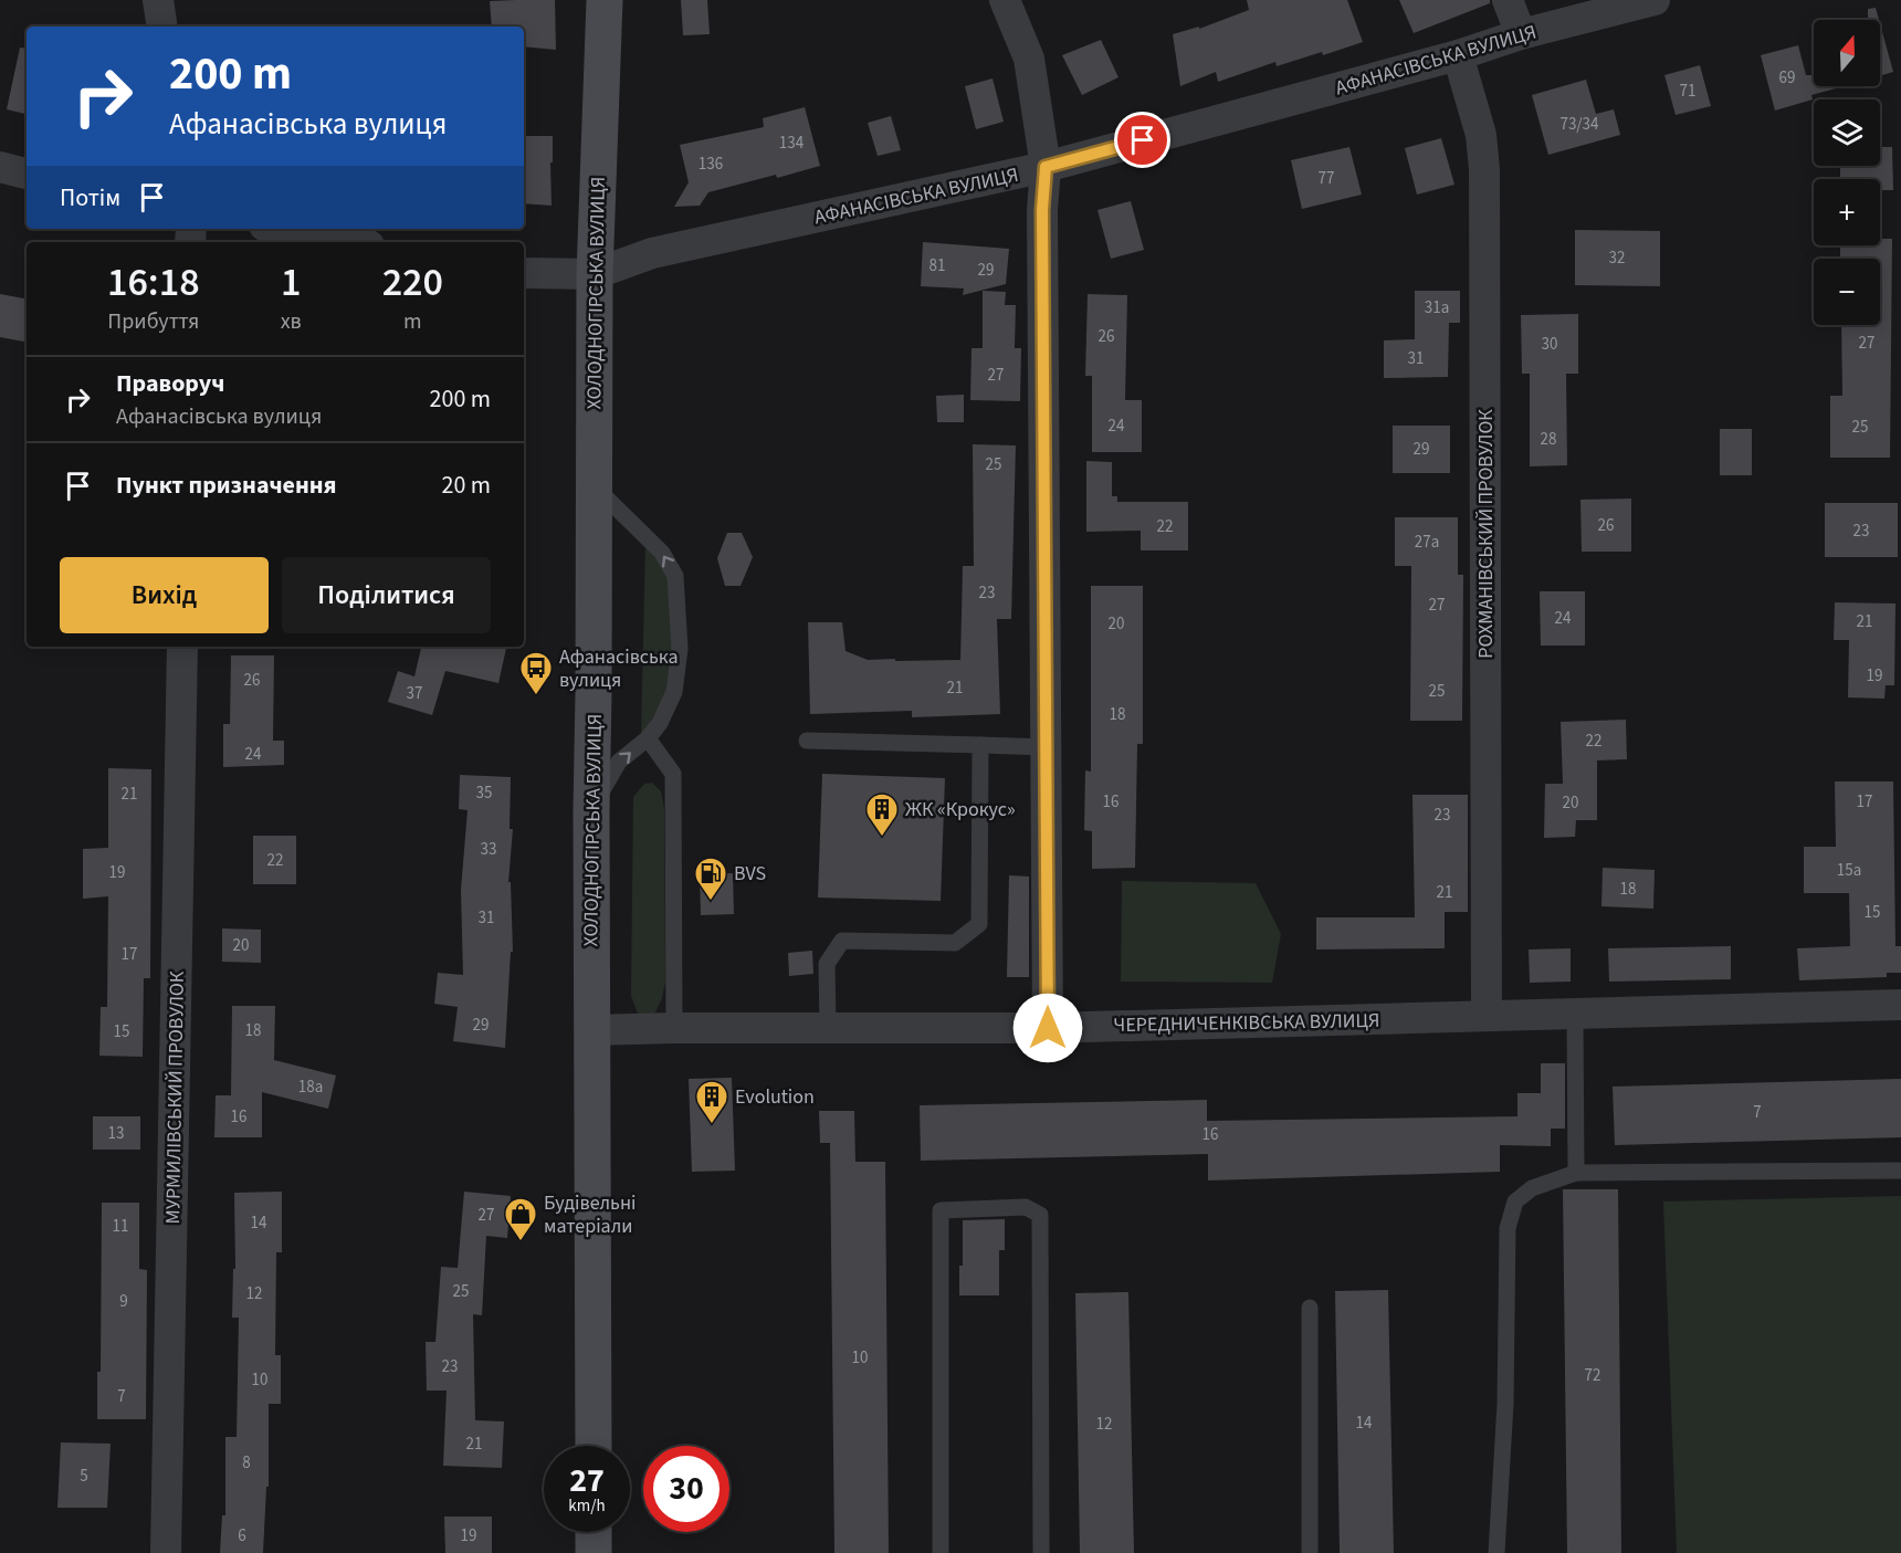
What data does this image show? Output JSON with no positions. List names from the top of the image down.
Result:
{
  "streets": {
    "main road": ["ХОЛОДНОГІРСЬКА ВУЛИЦЯ"],
    "street": [
      "АФАНАСІВСЬКА ВУЛИЦЯ",
      "РОХМАНІВСЬКИЙ ПРОВУЛОК",
      "ЧЕРЕДНИЧЕНКІВСЬКА ВУЛИЦЯ",
      "МУРМИЛІВСЬКИЙ ПРОВУЛОК"
    ]
  },
  "crossings": [
    ["АФАНАСІВСЬКА ВУЛИЦЯ", "ХОЛОДНОГІРСЬКА ВУЛИЦЯ"],
    ["АФАНАСІВСЬКА ВУЛИЦЯ", "РОХМАНІВСЬКИЙ ПРОВУЛОК"],
    ["ХОЛОДНОГІРСЬКА ВУЛИЦЯ", "ЧЕРЕДНИЧЕНКІВСЬКА ВУЛИЦЯ"],
    ["РОХМАНІВСЬКИЙ ПРОВУЛОК", "ЧЕРЕДНИЧЕНКІВСЬКА ВУЛИЦЯ"]
  ],
  "places": {
    "bus stop": ["Афанасівська вулиця"],
    "building": ["ЖК «Крокус»", "Evolution"],
    "fuel station": ["BVS"],
    "shop": ["Будівельні матеріали"]
  },
  "house_numbers": [
    "69",
    "71",
    "73/34",
    "134",
    "136",
    "77",
    "32",
    "81",
    "29",
    "31а",
    "26",
    "27",
    "30",
    "31",
    "27",
    "24",
    "25",
    "28",
    "29",
    "25",
    "26",
    "22",
    "23",
    "27а",
    "23",
    "27",
    "24",
    "21",
    "20",
    "19",
    "26",
    "21",
    "25",
    "37",
    "18",
    "22",
    "24",
    "35",
    "21",
    "16",
    "17",
    "20",
    "23",
    "33",
    "22",
    "15а",
    "19",
    "18",
    "21",
    "15",
    "31",
    "20",
    "17",
    "29",
    "18",
    "15",
    "18а",
    "7",
    "16",
    "13",
    "16",
    "27",
    "14",
    "11",
    "25",
    "12",
    "9",
    "10",
    "23",
    "72",
    "10",
    "7",
    "14",
    "12",
    "21",
    "8",
    "5",
    "6",
    "19"
  ],
  "north": "top",
  "page": {
    "map_buttons": ["+", "−"],
    "turn": ["200 m", "Афанасівська вулиця"],
    "then": "Потім",
    "eta": [
      "16:18",
      "Прибуття",
      "1",
      "хв",
      "220",
      "m"
    ],
    "list": [
      {
        "name": "Праворуч",
        "note": "Афанасівська вулиця",
        "value": "200 m"
      },
      {
        "name": "Пункт призначення",
        "value": "20 m"
      }
    ],
    "buttons": ["Вихід", "Поділитися"],
    "speed": "27 km/h",
    "limit": "30"
  }
}
